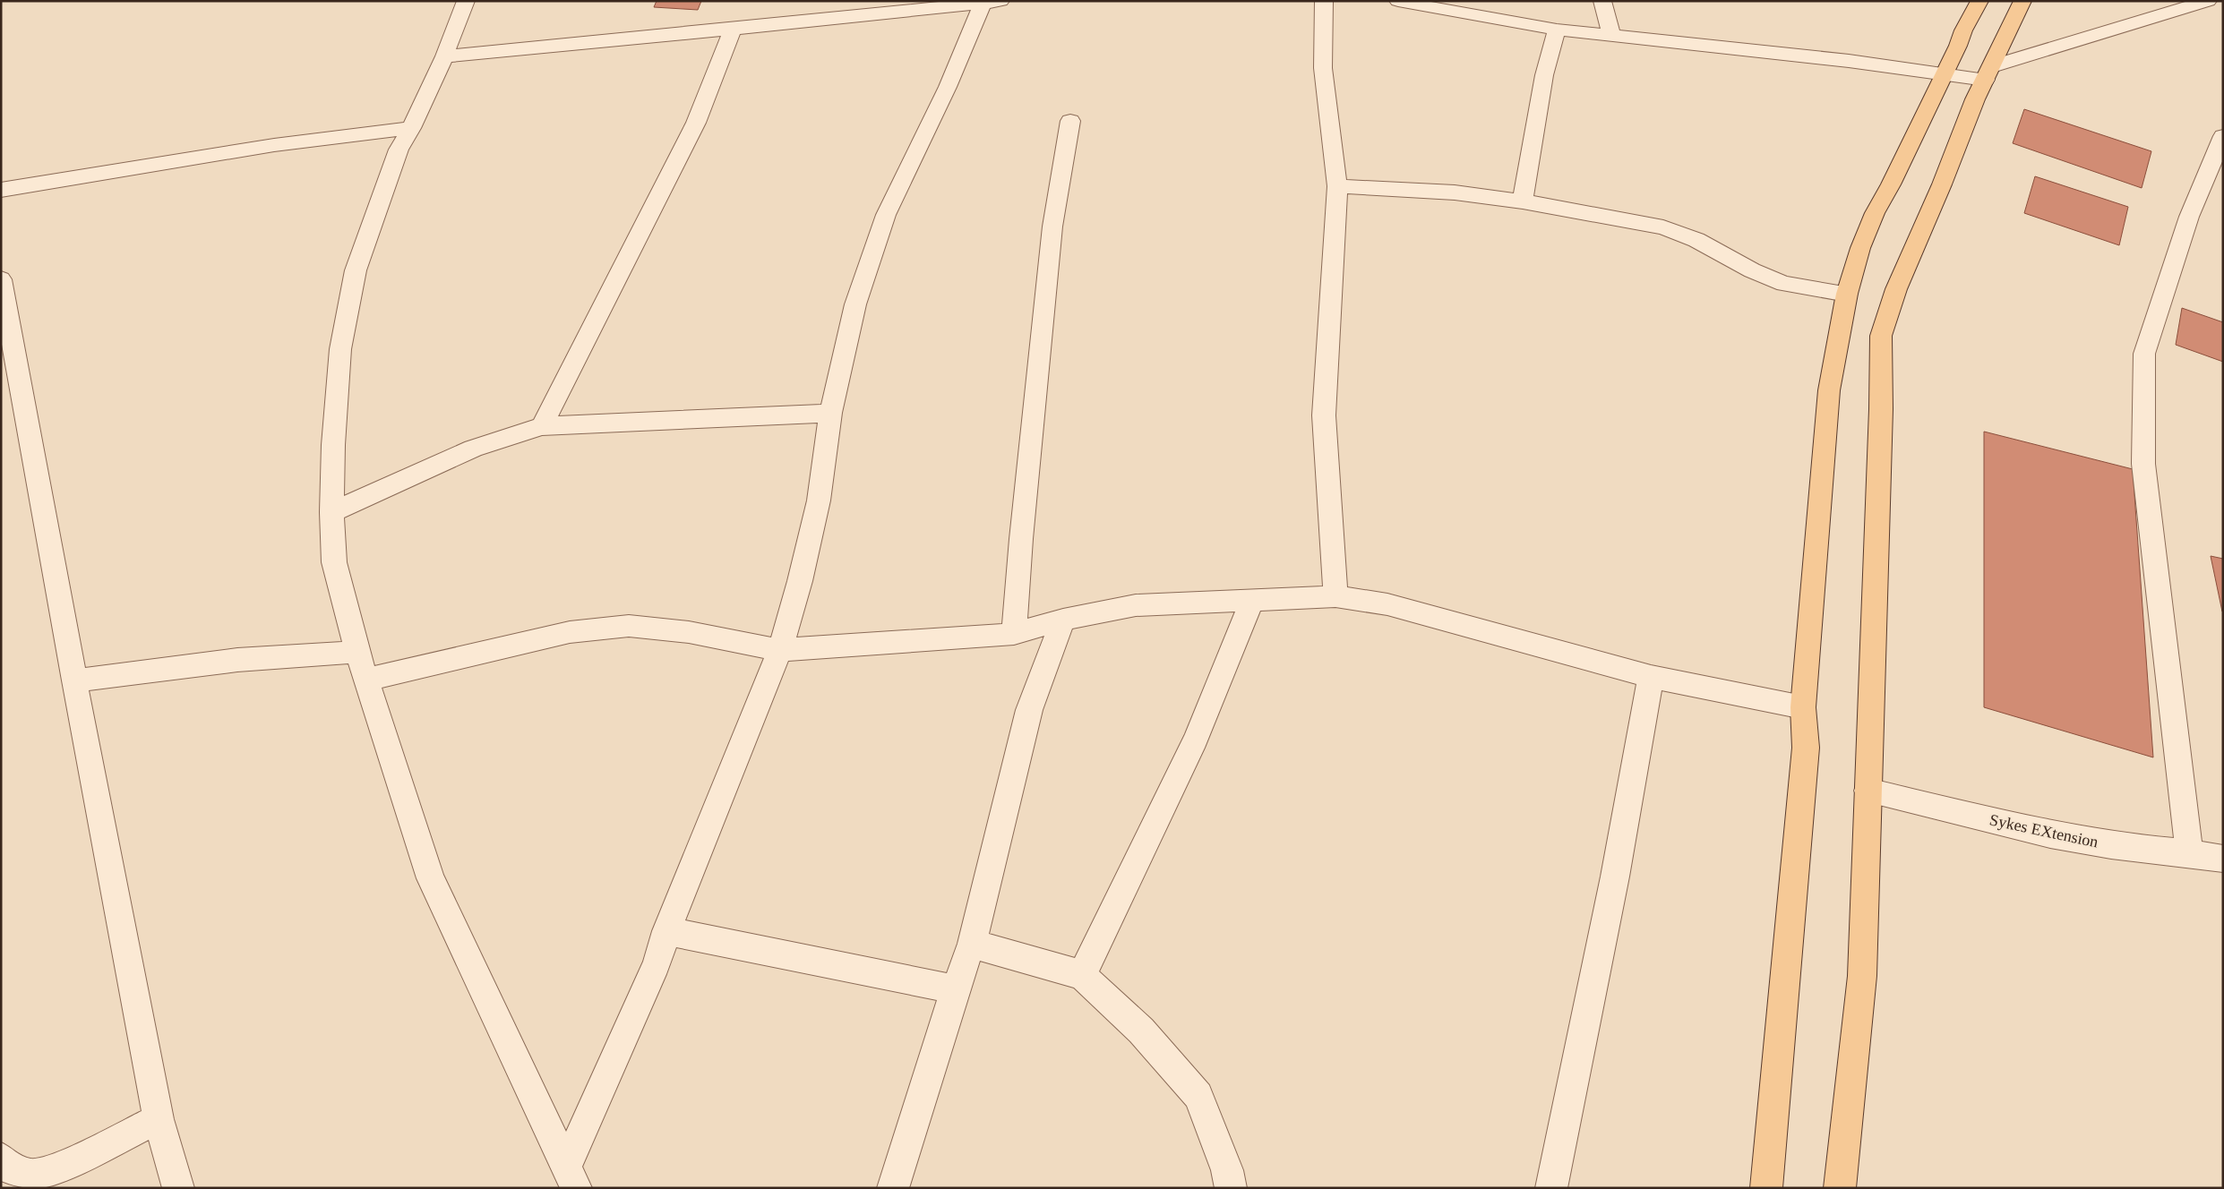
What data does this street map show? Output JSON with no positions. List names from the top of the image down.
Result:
{
  "streets": {
    "street": ["Sykes EXtension"]
  }
}
